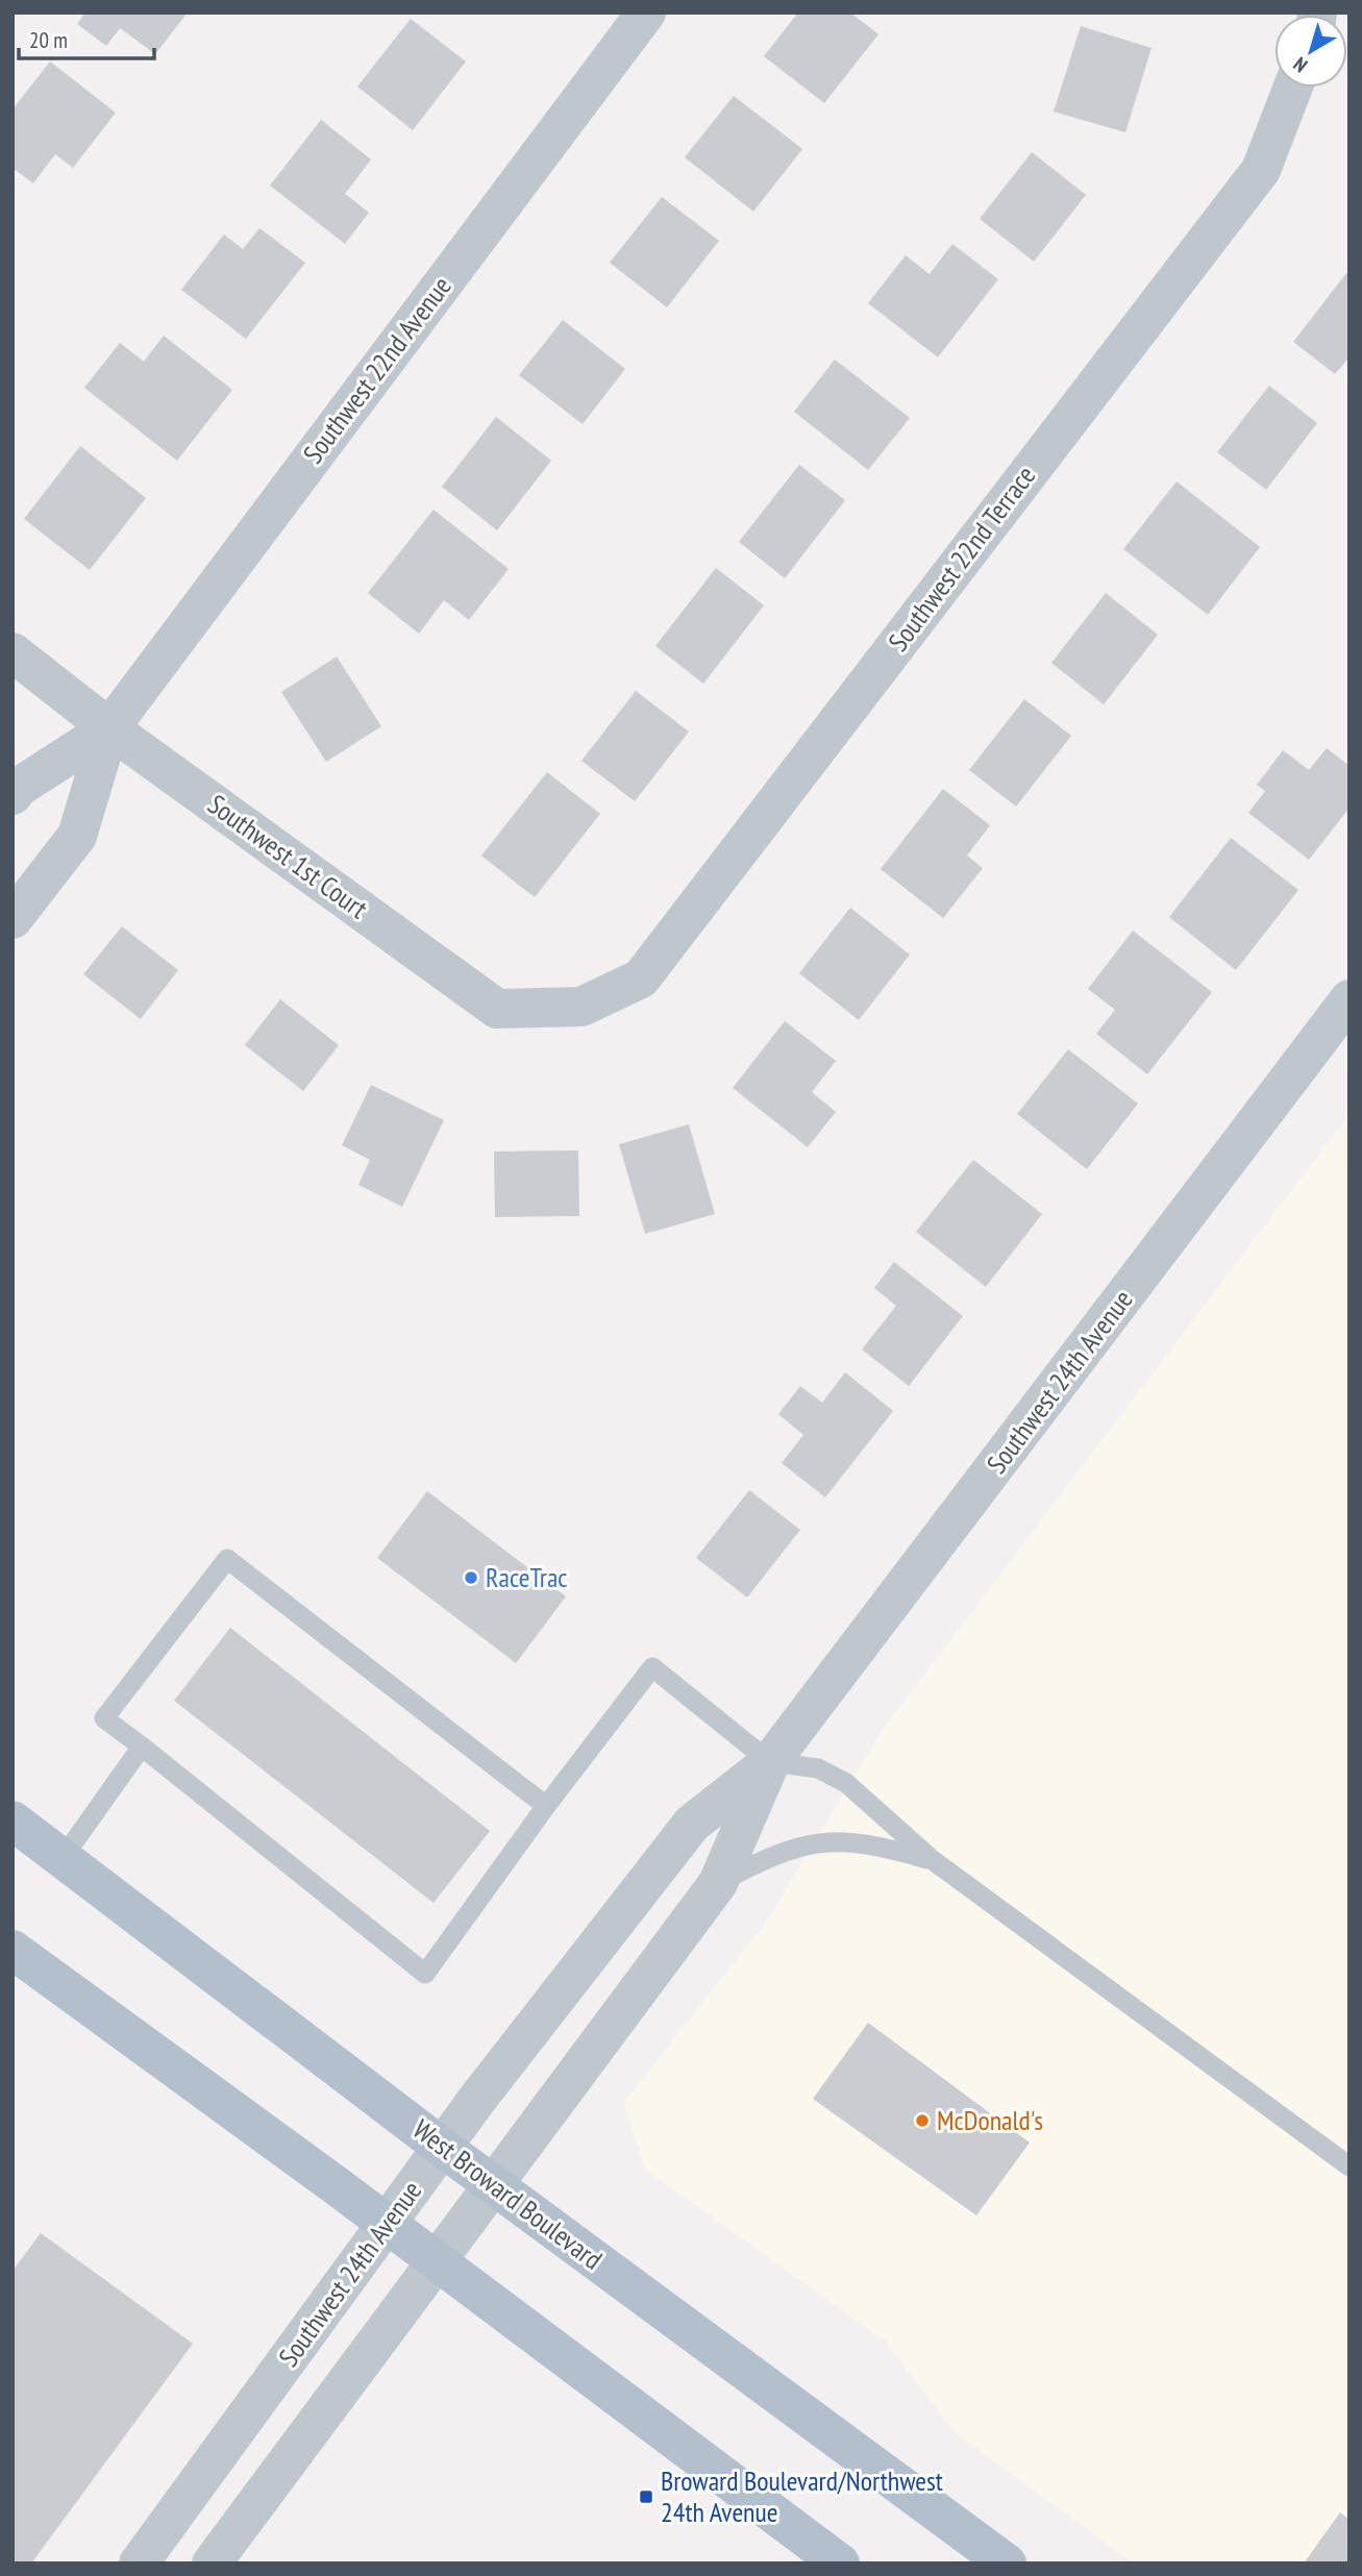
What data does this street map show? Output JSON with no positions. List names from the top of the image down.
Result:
{
  "streets": {
    "main road": ["West Broward Boulevard"],
    "street": [
      "Southwest 22nd Avenue",
      "Southwest 22nd Terrace",
      "Southwest 1st Court",
      "Southwest 24th Avenue"
    ]
  },
  "crossings": [
    ["Southwest 22nd Avenue", "Southwest 1st Court"],
    ["Southwest 22nd Terrace", "Southwest 1st Court"],
    ["Southwest 24th Avenue", "West Broward Boulevard"]
  ],
  "places": {
    "other": ["RaceTrac", "McDonald's"],
    "transit": ["Broward Boulevard/Northwest 24th Avenue"]
  },
  "scale_bar": "20 m",
  "north": "bottom left"
}
